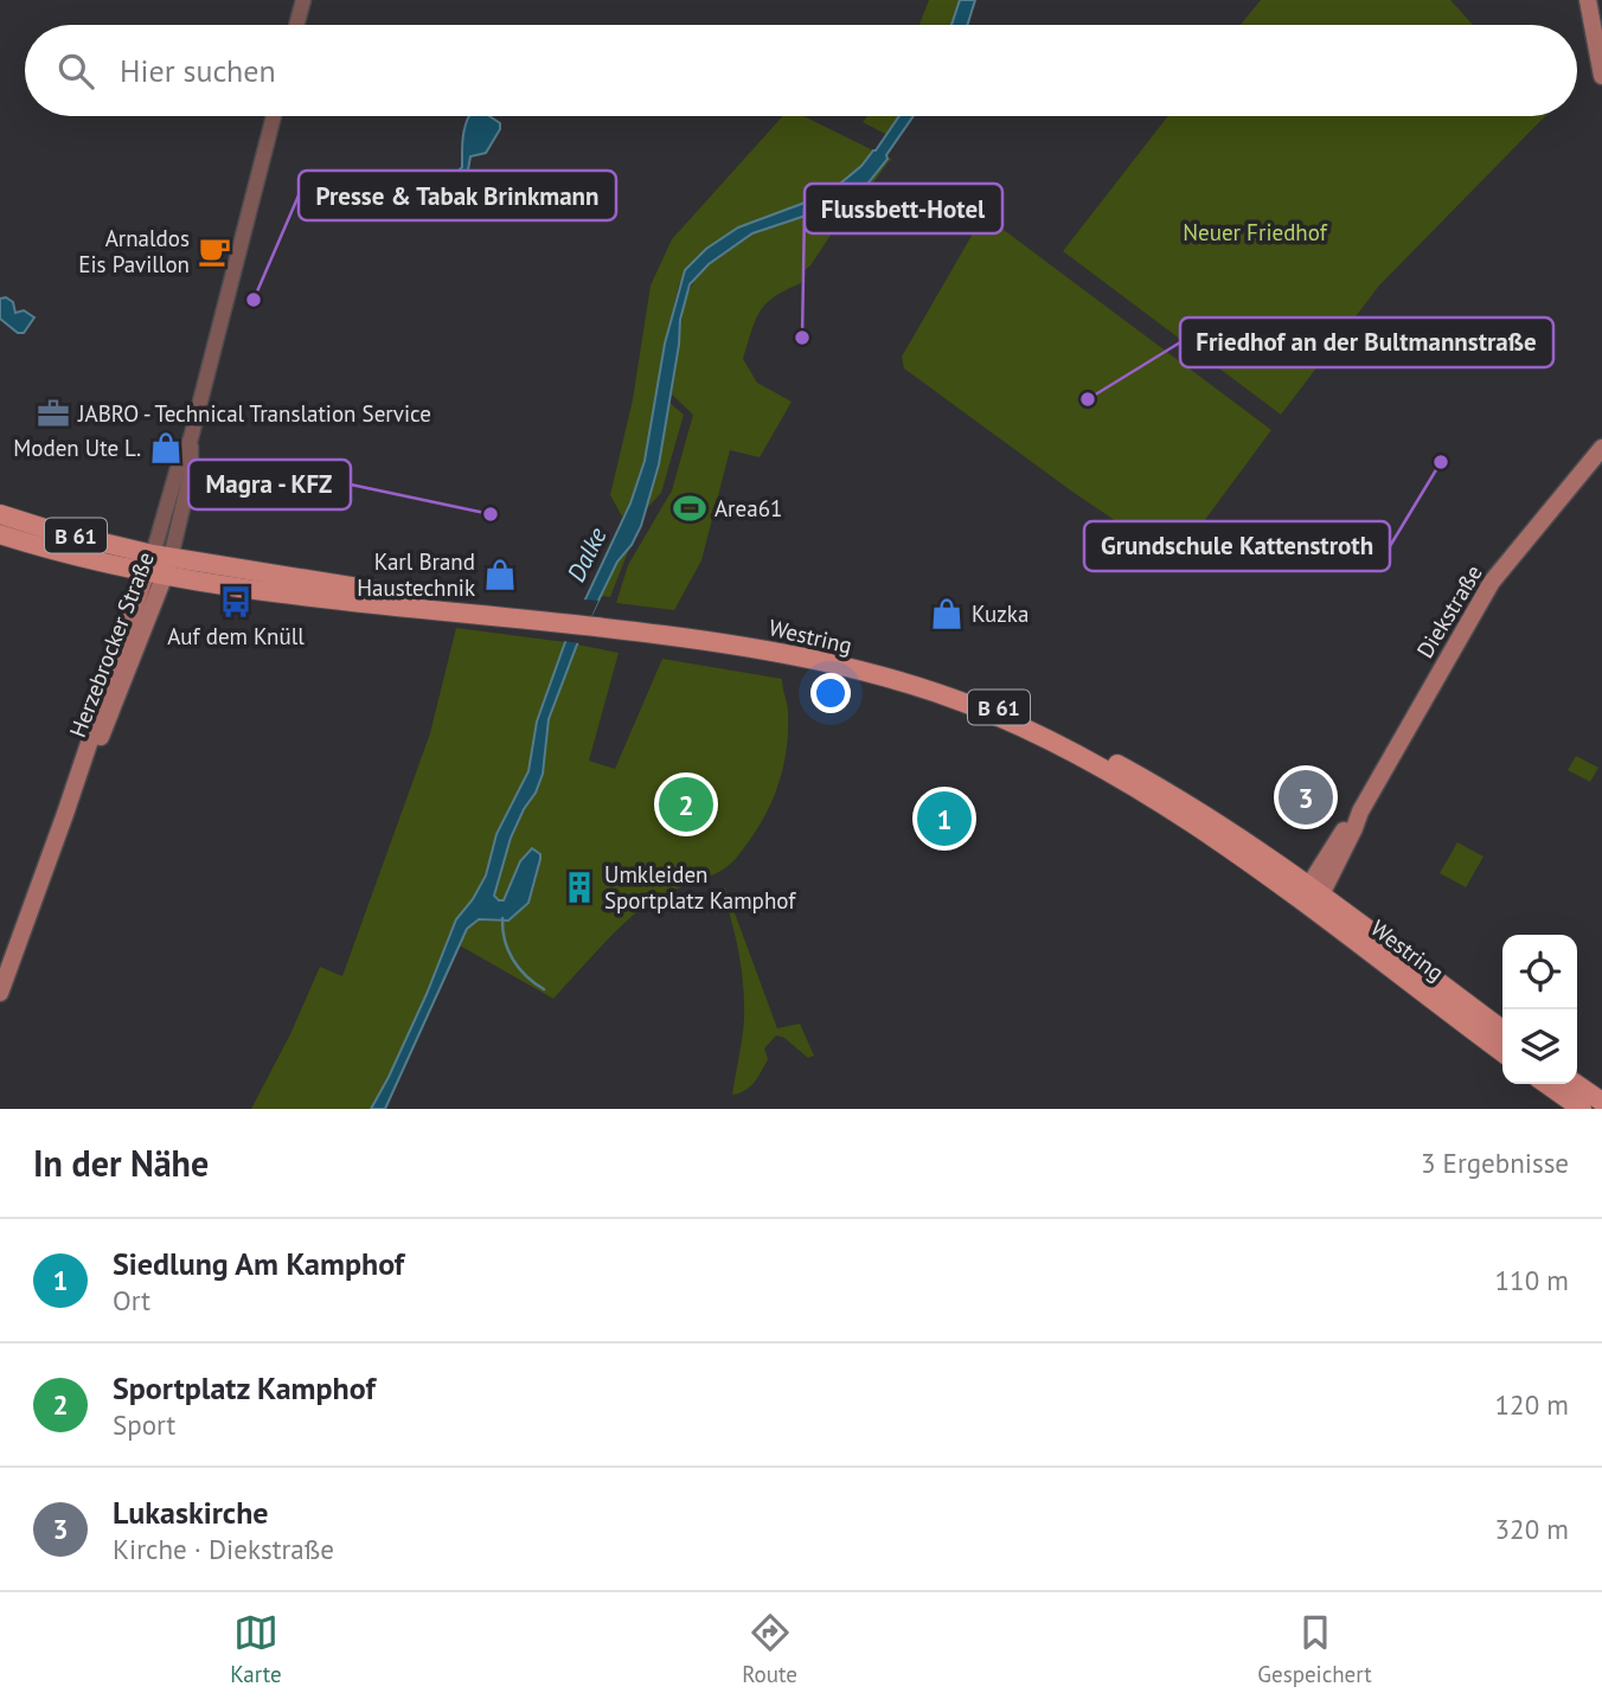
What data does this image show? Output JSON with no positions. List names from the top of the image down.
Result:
{
  "streets": {
    "main road": [
      "B 61",
      "Diekstraße",
      "Westring",
      "Herzebrocker Straße"
    ]
  },
  "crossings": [
    ["Diekstraße", "Westring"],
    ["Westring", "Herzebrocker Straße"]
  ],
  "water": ["Dalke"],
  "parks": ["Neuer Friedhof"],
  "places": {
    "cafe": ["Arnaldos Eis Pavillon"],
    "other": [
      "Presse & Tabak Brinkmann",
      "Flussbett-Hotel",
      "Friedhof an der Bultmannstraße",
      "Grundschule Kattenstroth",
      "Magra - KFZ"
    ],
    "office": ["JABRO - Technical Translation Service"],
    "shop": ["Moden Ute L.", "Karl Brand Haustechnik", "Kuzka"],
    "sports": ["Area61"],
    "bus stop": ["Auf dem Knüll"],
    "building": ["Umkleiden Sportplatz Kamphof"]
  },
  "page": {
    "search": "Hier suchen",
    "pins": ["3", "2", "1"],
    "heading": ["In der Nähe", "3 Ergebnisse"],
    "list": [
      {
        "mark": "1",
        "name": "Siedlung Am Kamphof",
        "note": "Ort",
        "value": "110 m"
      },
      {
        "mark": "2",
        "name": "Sportplatz Kamphof",
        "note": "Sport",
        "value": "120 m"
      },
      {
        "mark": "3",
        "name": "Lukaskirche",
        "note": "Kirche · Diekstraße",
        "value": "320 m"
      }
    ],
    "nav": ["Karte", "Route", "Gespeichert"]
  }
}
